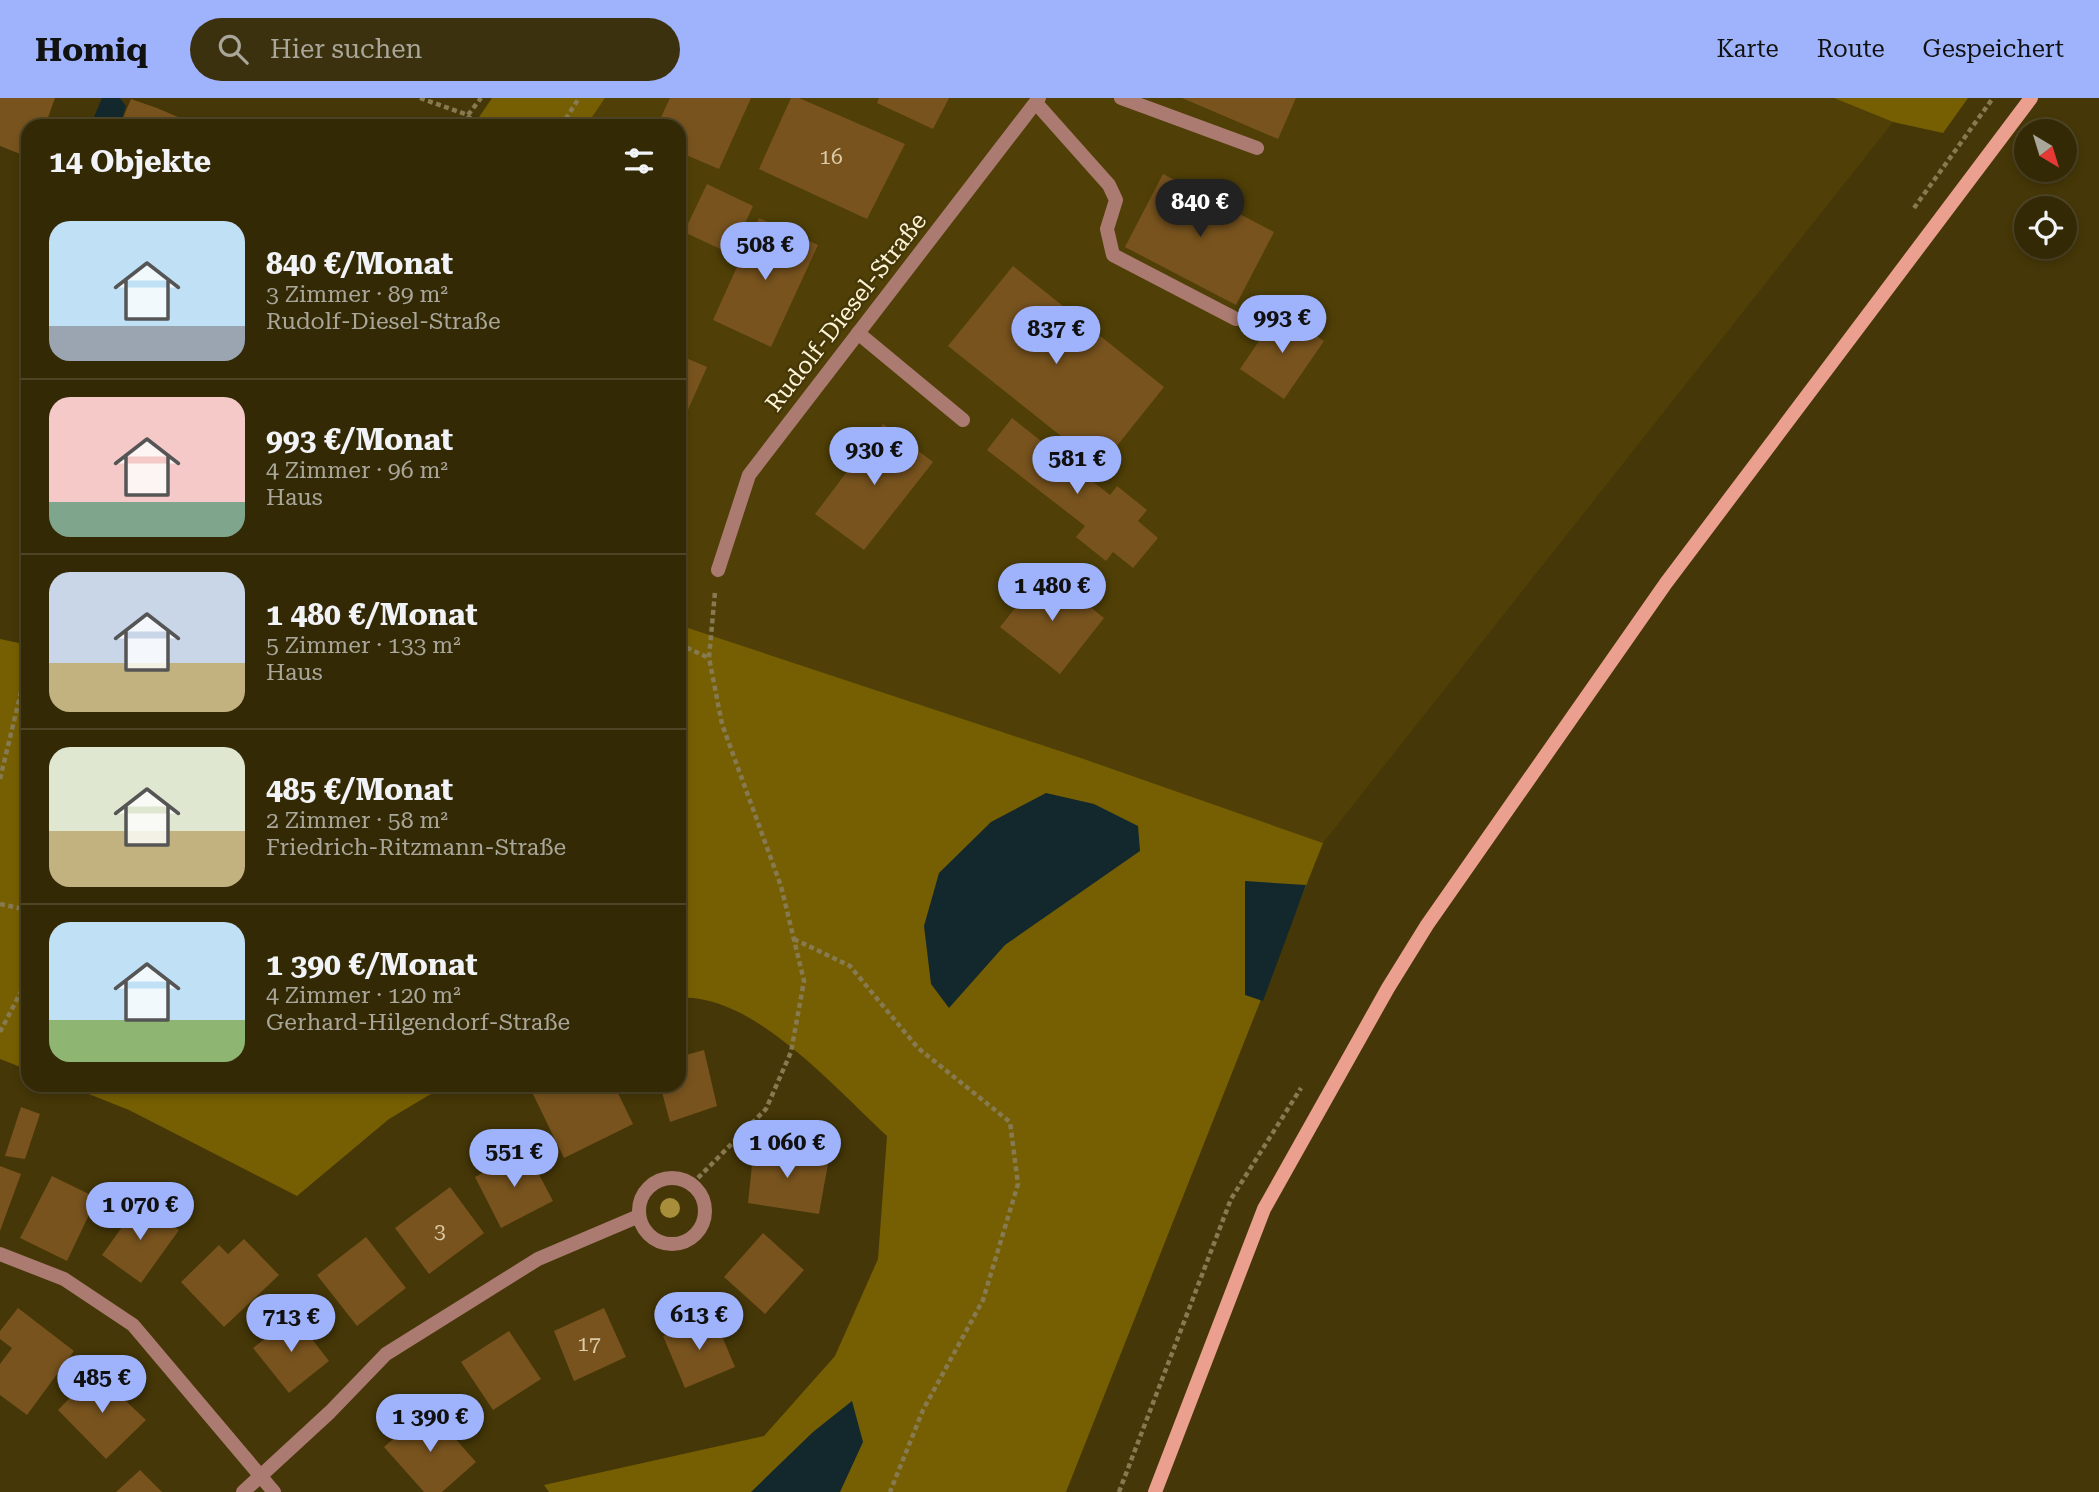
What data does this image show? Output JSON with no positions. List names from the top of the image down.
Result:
{
  "streets": {
    "street": ["Rudolf-Diesel-Straße"]
  },
  "house_numbers": ["16", "3", "17"],
  "north": "bottom right",
  "page": {
    "header": "Homiq",
    "search": "Hier suchen",
    "nav": ["Karte", "Route", "Gespeichert"],
    "heading": "14 Objekte",
    "price": [
      "840 €",
      "508 €",
      "993 €",
      "837 €",
      "930 €",
      "581 €",
      "1 480 €",
      "1 060 €",
      "551 €",
      "1 070 €",
      "613 €",
      "713 €",
      "485 €",
      "1 390 €"
    ],
    "list": [
      {
        "name": "840 €/Monat",
        "note": "3 Zimmer · 89 m² · Rudolf-Diesel-Straße"
      },
      {
        "name": "993 €/Monat",
        "note": "4 Zimmer · 96 m² · Haus"
      },
      {
        "name": "1 480 €/Monat",
        "note": "5 Zimmer · 133 m² · Haus"
      },
      {
        "name": "485 €/Monat",
        "note": "2 Zimmer · 58 m² · Friedrich-Ritzmann-Straße"
      },
      {
        "name": "1 390 €/Monat",
        "note": "4 Zimmer · 120 m² · Gerhard-Hilgendorf-Straße"
      }
    ]
  }
}
